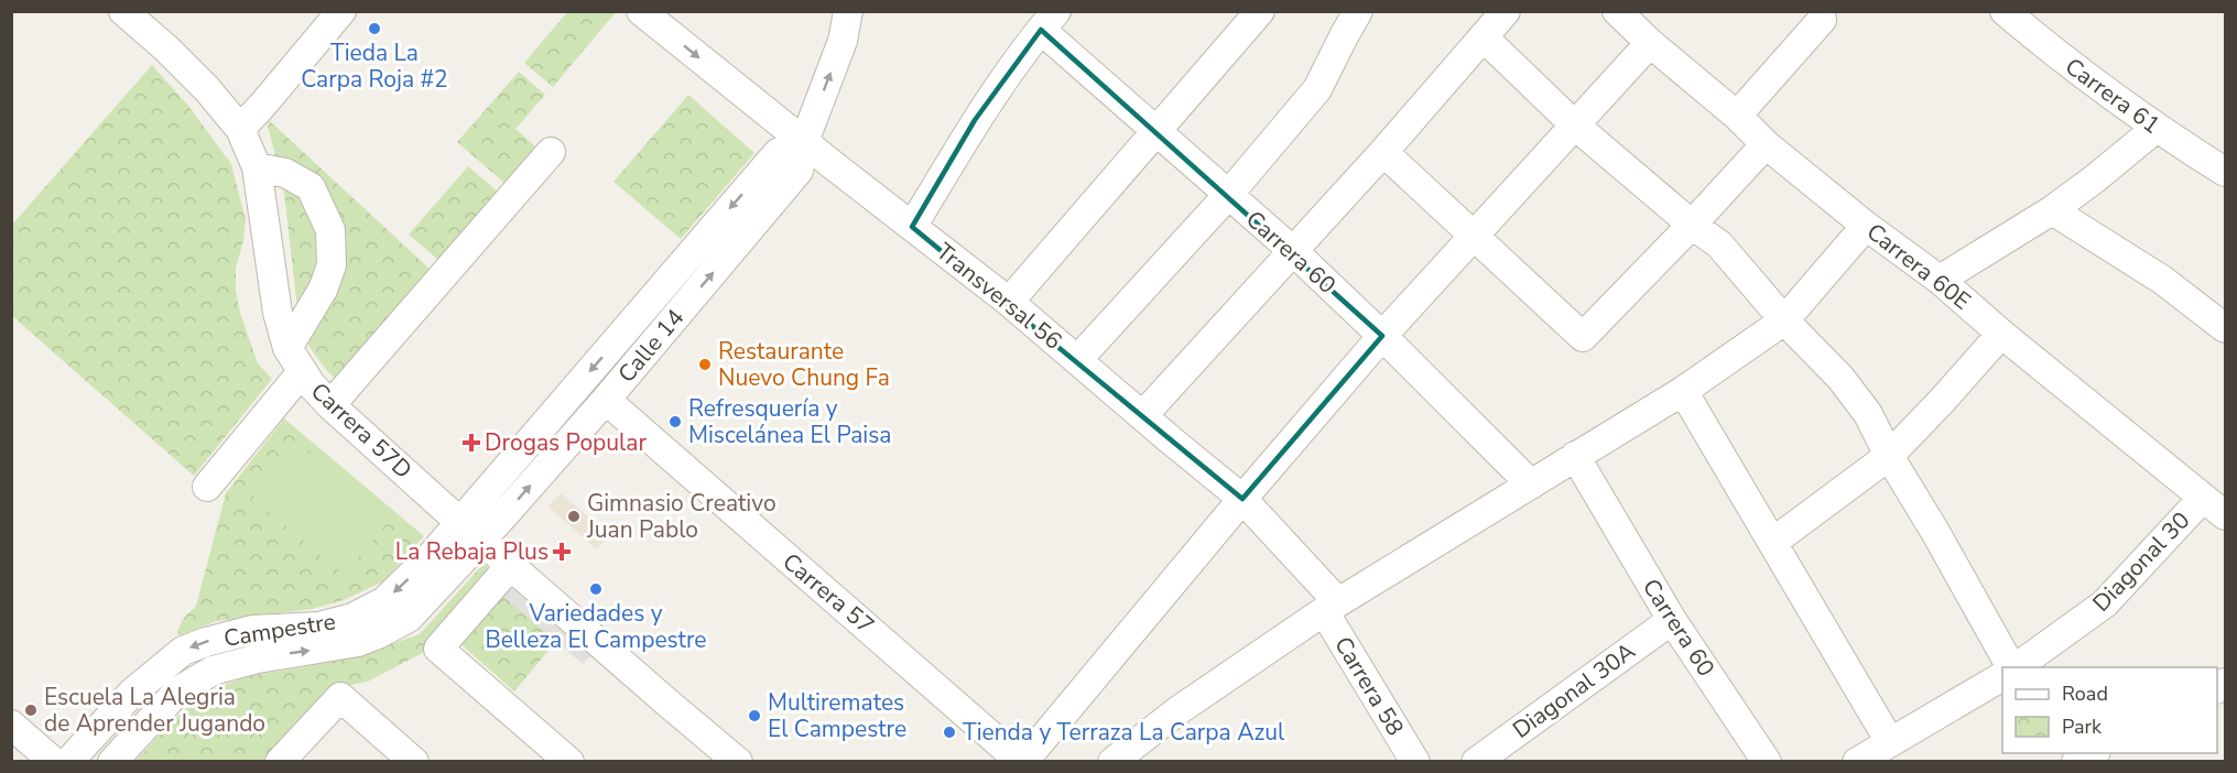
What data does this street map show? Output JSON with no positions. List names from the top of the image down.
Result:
{
  "streets": {
    "street": [
      "Carrera 61",
      "Carrera 60",
      "Carrera 60E",
      "Transversal 56",
      "Calle 14",
      "Carrera 57D",
      "Diagonal 30",
      "Carrera 57",
      "Campestre",
      "Carrera 58",
      "Diagonal 30A"
    ]
  },
  "crossings": [
    ["Carrera 60", "Diagonal 30A"],
    ["Carrera 60E", "Diagonal 30"],
    ["Transversal 56", "Calle 14"],
    ["Transversal 56", "Carrera 58"],
    ["Calle 14", "Carrera 57D"],
    ["Calle 14", "Carrera 57"],
    ["Calle 14", "Campestre"],
    ["Carrera 57D", "Campestre"]
  ],
  "places": {
    "other": [
      "Tieda La Carpa Roja #2",
      "Restaurante Nuevo Chung Fa",
      "Refresquería y Miscelánea El Paisa",
      "Gimnasio Creativo Juan Pablo",
      "Variedades y Belleza El Campestre",
      "Escuela La Alegria de Aprender Jugando",
      "Multiremates El Campestre",
      "Tienda y Terraza La Carpa Azul"
    ],
    "health": ["Drogas Popular", "La Rebaja Plus"]
  },
  "legend": ["Road", "Park"]
}
